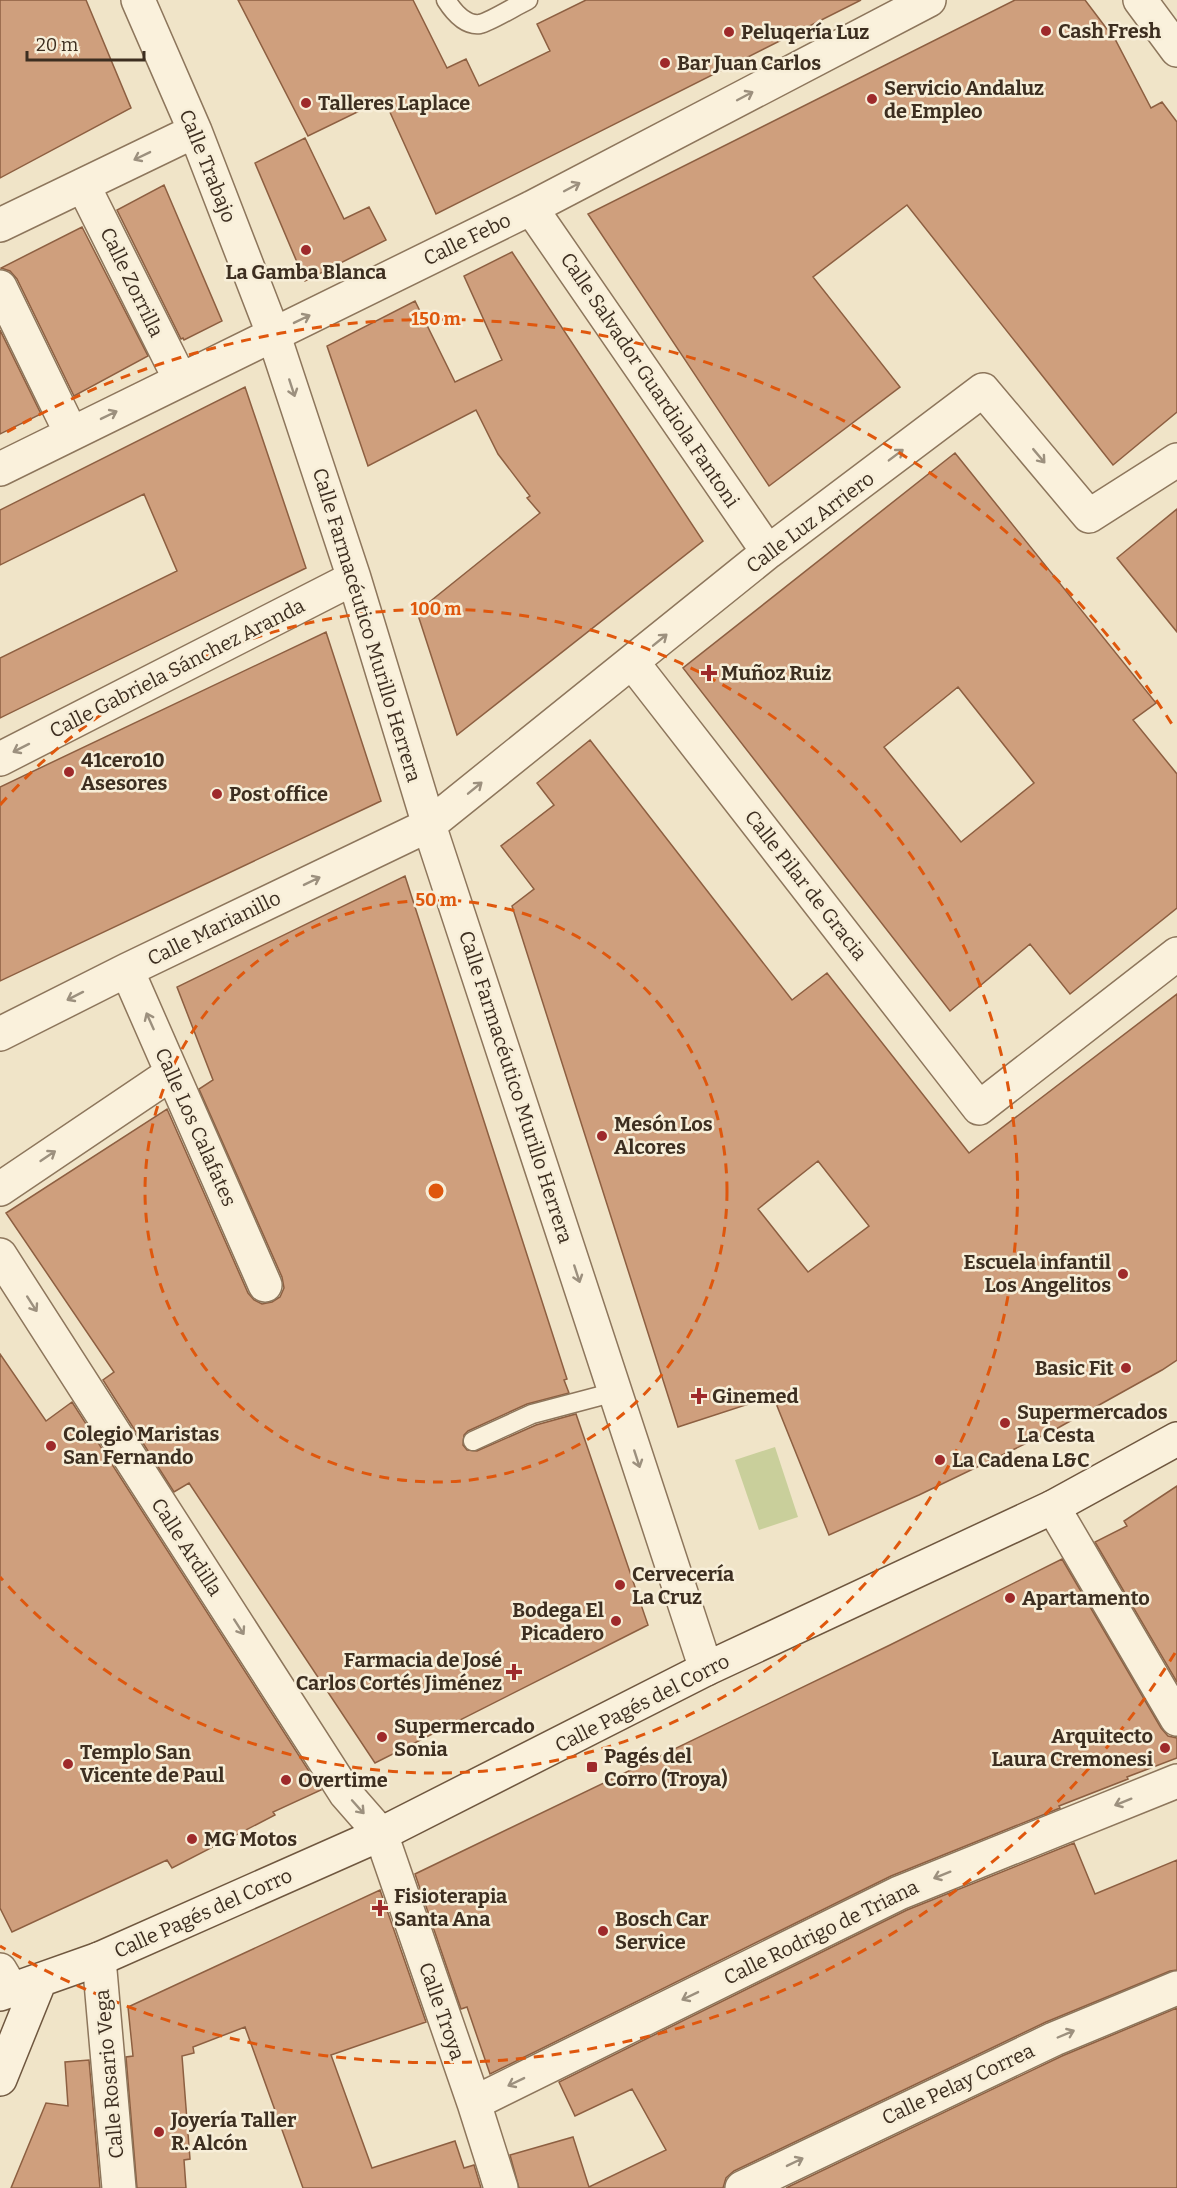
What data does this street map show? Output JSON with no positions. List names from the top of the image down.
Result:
{
  "streets": {
    "street": [
      "Calle Trabajo",
      "Calle Febo",
      "Calle Zorrilla",
      "Calle Salvador Guardiola Fantoni",
      "Calle Luz Arriero",
      "Calle Farmacéutico Murillo Herrera",
      "Calle Gabriela Sánchez Aranda",
      "Calle Pilar de Gracia",
      "Calle Marianillo",
      "Calle Los Calafates",
      "Calle Ardilla",
      "Calle Pagés del Corro",
      "Calle Rodrigo de Triana",
      "Calle Troya",
      "Calle Rosario Vega",
      "Calle Pelay Correa"
    ]
  },
  "crossings": [
    ["Calle Trabajo", "Calle Febo"],
    ["Calle Trabajo", "Calle Farmacéutico Murillo Herrera"],
    ["Calle Febo", "Calle Zorrilla"],
    ["Calle Febo", "Calle Salvador Guardiola Fantoni"],
    ["Calle Febo", "Calle Farmacéutico Murillo Herrera"],
    ["Calle Salvador Guardiola Fantoni", "Calle Luz Arriero"],
    ["Calle Luz Arriero", "Calle Farmacéutico Murillo Herrera"],
    ["Calle Luz Arriero", "Calle Pilar de Gracia"],
    ["Calle Luz Arriero", "Calle Marianillo"],
    ["Calle Farmacéutico Murillo Herrera", "Calle Gabriela Sánchez Aranda"],
    ["Calle Farmacéutico Murillo Herrera", "Calle Marianillo"],
    ["Calle Farmacéutico Murillo Herrera", "Calle Pagés del Corro"],
    ["Calle Marianillo", "Calle Los Calafates"],
    ["Calle Ardilla", "Calle Pagés del Corro"],
    ["Calle Ardilla", "Calle Troya"],
    ["Calle Pagés del Corro", "Calle Troya"],
    ["Calle Pagés del Corro", "Calle Rosario Vega"],
    ["Calle Rodrigo de Triana", "Calle Troya"]
  ],
  "one_way": [
    "Calle Febo",
    "Calle Luz Arriero",
    "Calle Farmacéutico Murillo Herrera",
    "Calle Gabriela Sánchez Aranda",
    "Calle Ardilla",
    "Calle Rodrigo de Triana",
    "Calle Pelay Correa"
  ],
  "places": {
    "other": [
      "Cash Fresh",
      "Peluqería Luz",
      "Bar Juan Carlos",
      "Servicio Andaluz de Empleo",
      "Talleres Laplace",
      "La Gamba Blanca",
      "41cero10 Asesores",
      "Post office",
      "Mesón Los Alcores",
      "Escuela infantil Los Angelitos",
      "Basic Fit",
      "Supermercados La Cesta",
      "Colegio Maristas San Fernando",
      "La Cadena L&C",
      "Cervecería La Cruz",
      "Apartamento",
      "Bodega El Picadero",
      "Supermercado Sonia",
      "Arquitecto Laura Cremonesi",
      "Templo San Vicente de Paul",
      "Overtime",
      "MG Motos",
      "Bosch Car Service",
      "Joyería Taller R. Alcón"
    ],
    "health": [
      "Muñoz Ruiz",
      "Ginemed",
      "Farmacia de José Carlos Cortés Jiménez",
      "Fisioterapia Santa Ana"
    ],
    "transit": ["Pagés del Corro (Troya)"]
  },
  "scale_bar": "20 m",
  "rings": ["150 m", "100 m", "50 m"]
}
